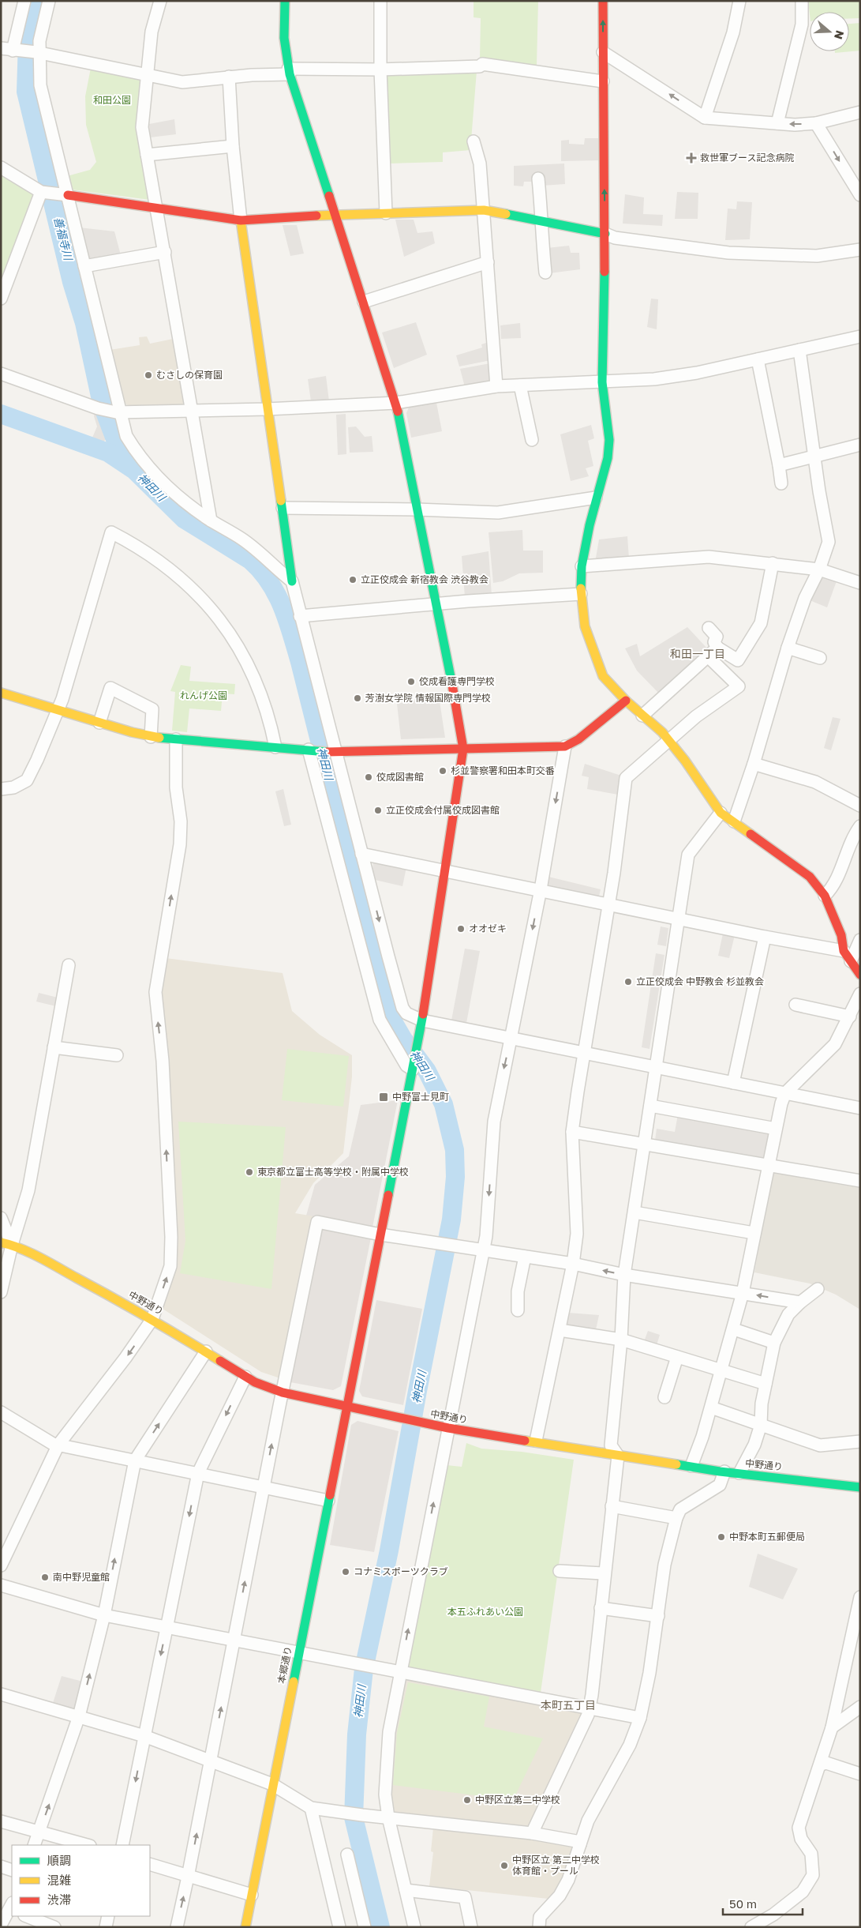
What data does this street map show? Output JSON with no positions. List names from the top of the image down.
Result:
{
  "streets": {
    "street": ["中野通り", "本郷通り"]
  },
  "crossings": [
    ["中野通り", "本郷通り"]
  ],
  "districts": ["和田一丁目", "本町五丁目"],
  "water": ["善福寺川", "神田川"],
  "parks": ["和田公園", "れんげ公園", "本五ふれあい公園"],
  "places": {
    "health": ["救世軍ブース記念病院"],
    "other": [
      "むさしの保育園",
      "立正佼成会 新宿教会 渋谷教会",
      "佼成看護専門学校",
      "芳澍女学院 情報国際専門学校",
      "杉並警察署和田本町交番",
      "佼成図書館",
      "立正佼成会付属佼成図書館",
      "オオゼキ",
      "立正佼成会 中野教会 杉並教会",
      "東京都立富士高等学校・附属中学校",
      "中野本町五郵便局",
      "コナミスポーツクラブ",
      "南中野児童館",
      "中野区立第二中学校",
      "中野区立 第二中学校 体育館・プール"
    ],
    "transit": ["中野富士見町"]
  },
  "legend": ["順調", "混雑", "渋滞"],
  "scale_bar": "50 m",
  "north": "right"
}
